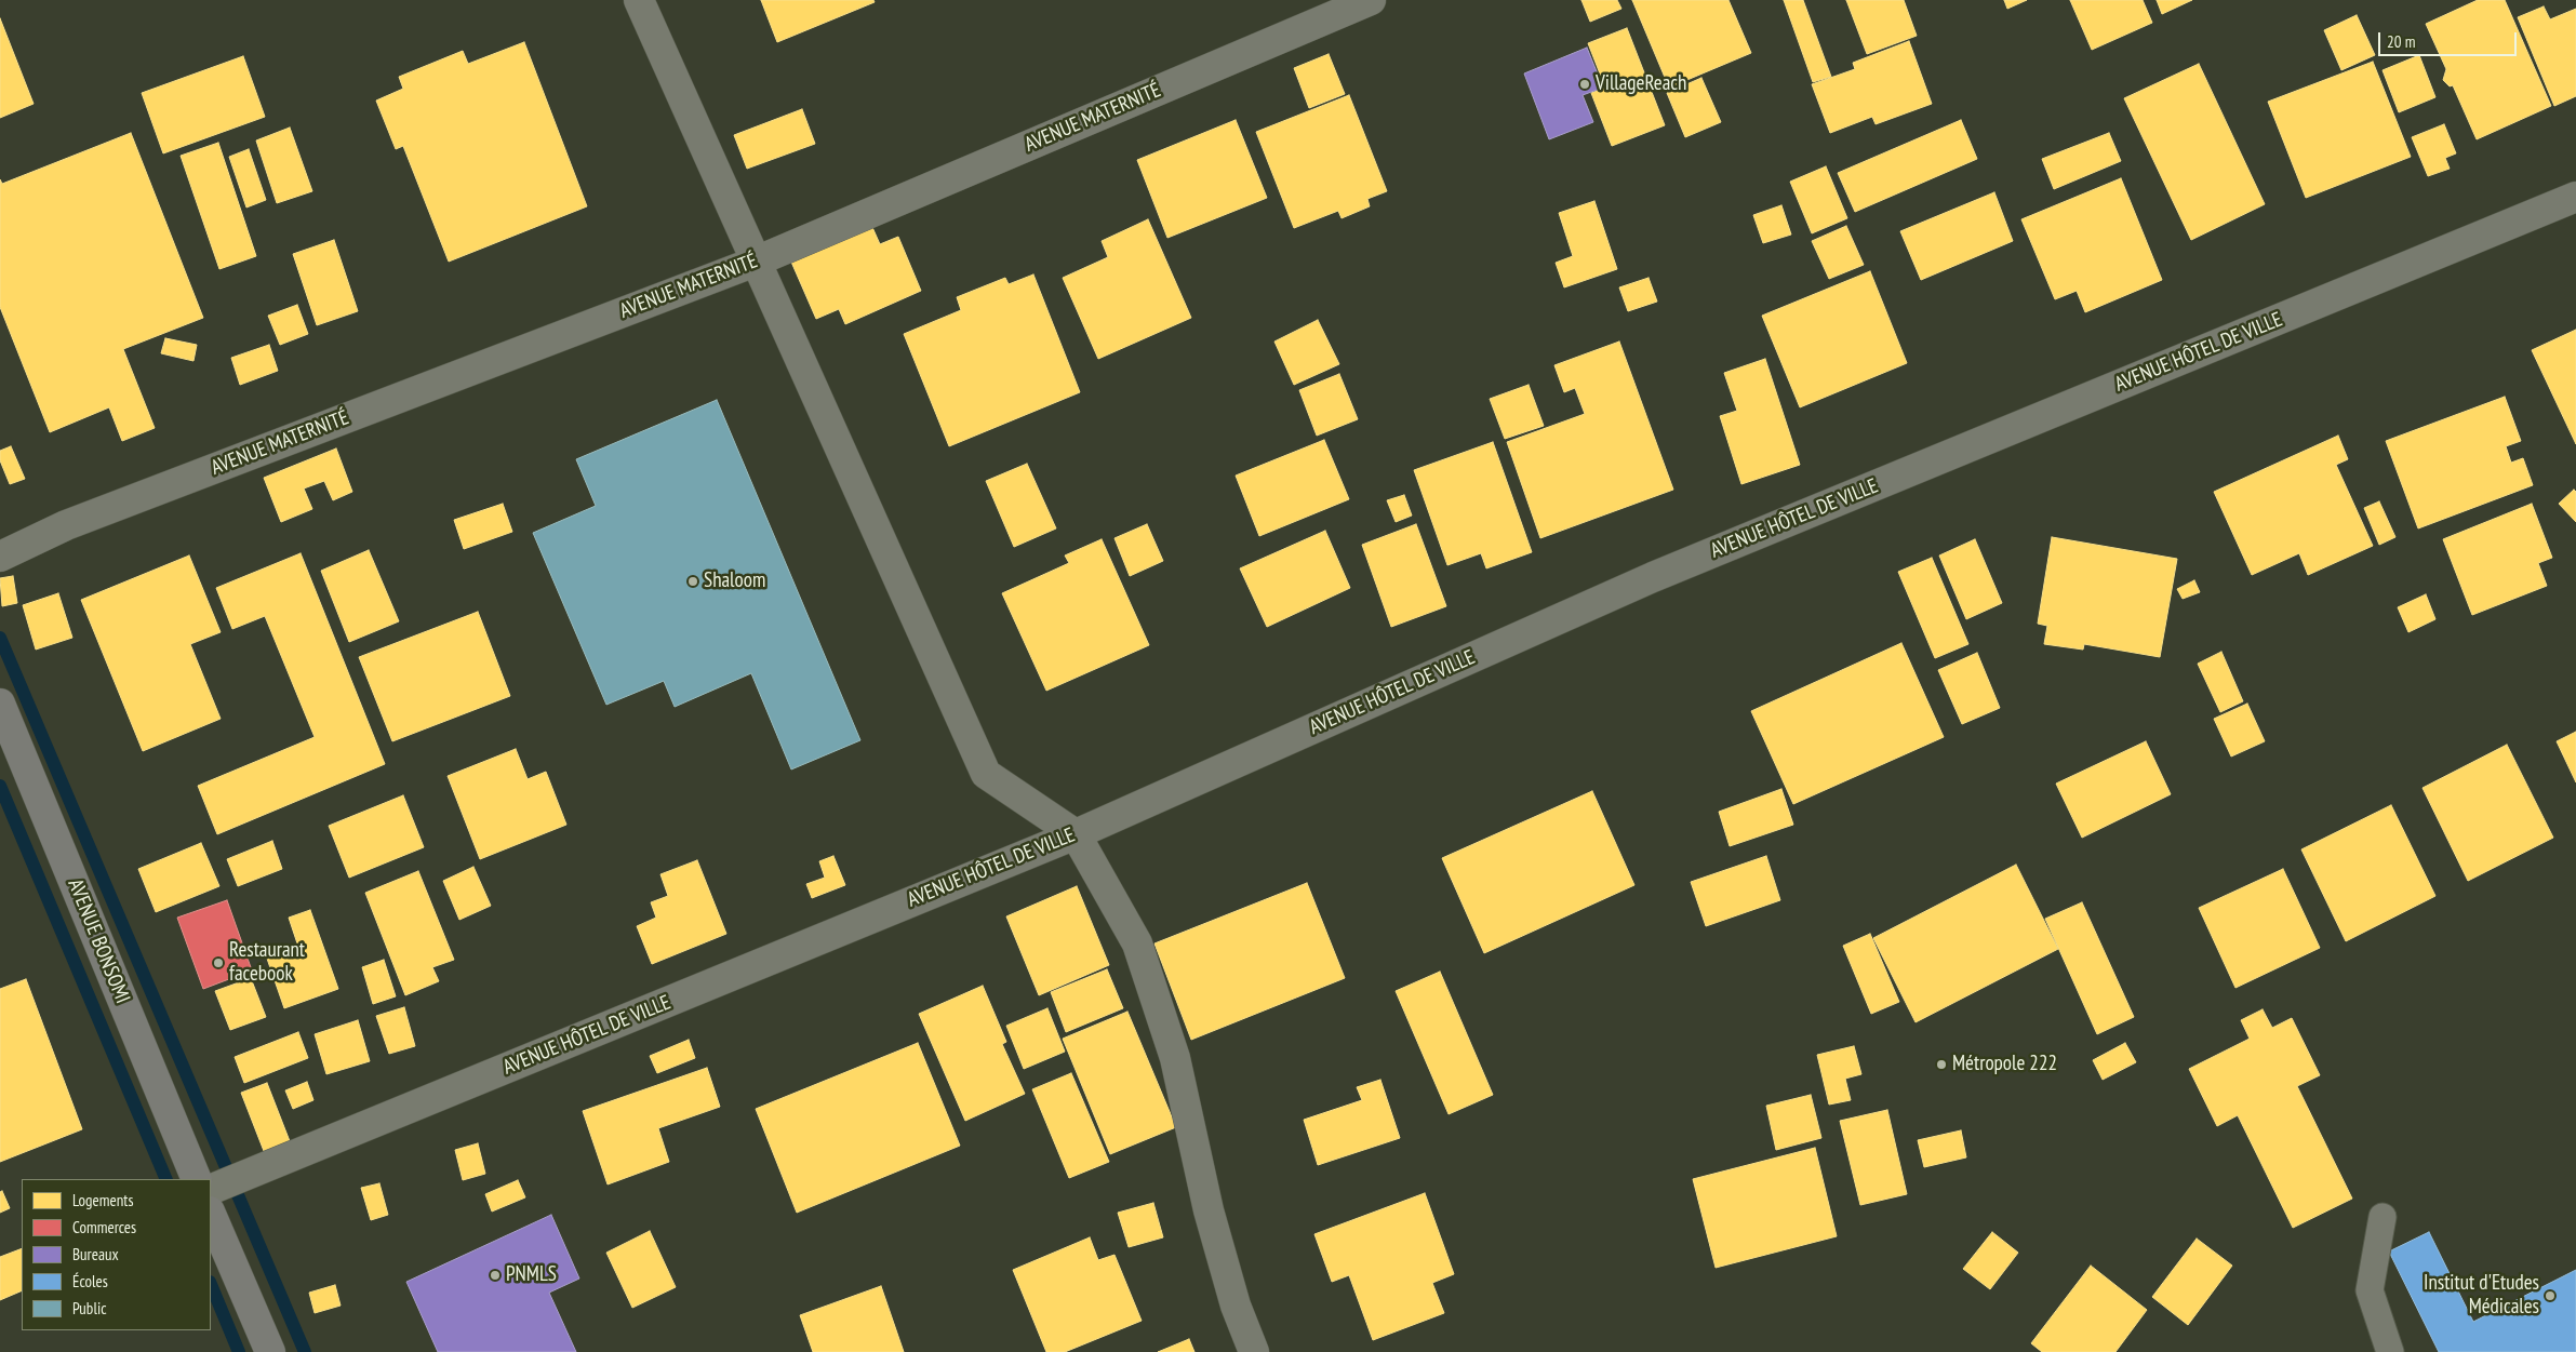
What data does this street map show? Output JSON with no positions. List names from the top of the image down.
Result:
{
  "streets": {
    "main road": ["AVENUE BONSOMI"],
    "street": ["AVENUE MATERNITÉ", "AVENUE HÔTEL DE VILLE"]
  },
  "places": [
    "VillageReach",
    "Shaloom",
    "Restaurant facebook",
    "Métropole 222",
    "PNMLS",
    "Institut d'Etudes Médicales"
  ],
  "legend": [
    "Logements",
    "Commerces",
    "Bureaux",
    "Écoles",
    "Public"
  ],
  "scale_bar": "20 m"
}
